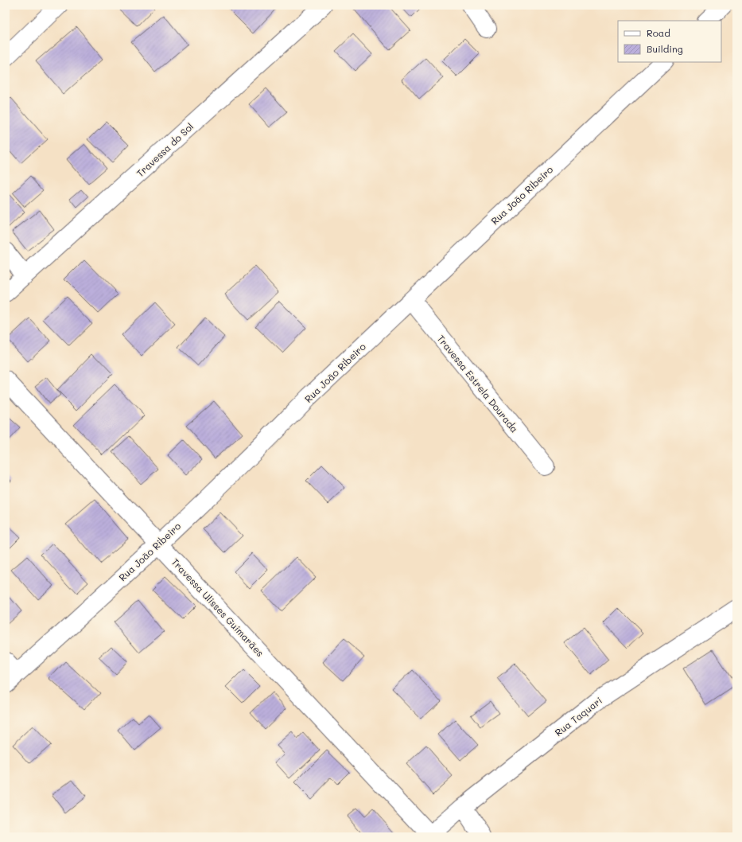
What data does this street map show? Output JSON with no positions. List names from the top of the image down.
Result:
{
  "streets": {
    "street": [
      "Travessa do Sol",
      "Rua João Ribeiro",
      "Travessa Estrela Dourada",
      "Travessa Ulisses Guimarães",
      "Rua Taquari"
    ]
  },
  "crossings": [
    ["Rua João Ribeiro", "Travessa Estrela Dourada"],
    ["Rua João Ribeiro", "Travessa Ulisses Guimarães"],
    ["Travessa Ulisses Guimarães", "Rua Taquari"]
  ],
  "legend": ["Road", "Building"]
}
